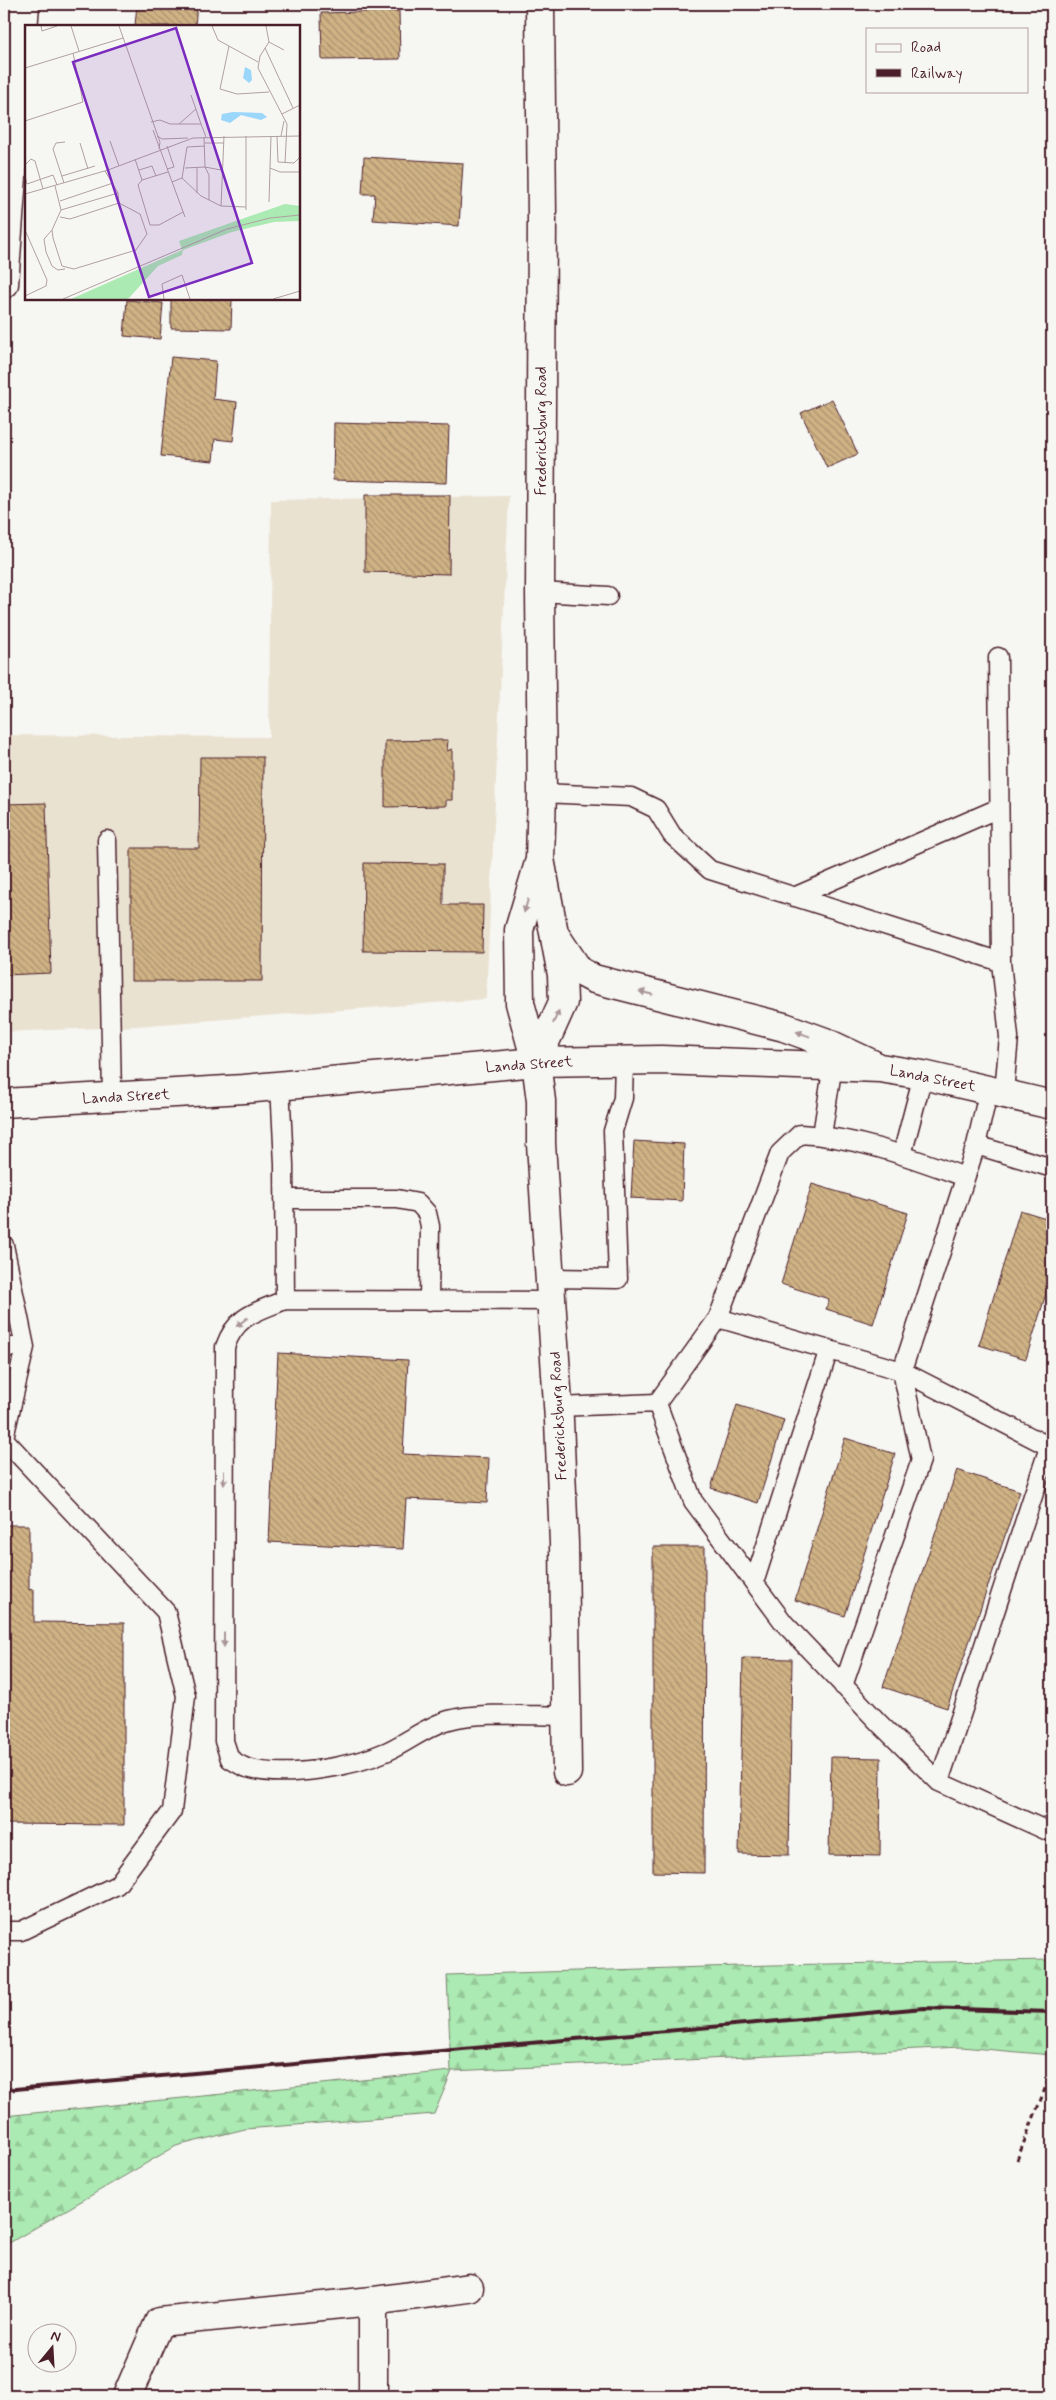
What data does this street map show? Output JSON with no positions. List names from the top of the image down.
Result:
{
  "streets": {
    "street": ["Fredericksburg Road", "Landa Street"]
  },
  "crossings": [
    ["Fredericksburg Road", "Landa Street"]
  ],
  "legend": ["Road", "Railway"],
  "north": "top"
}
